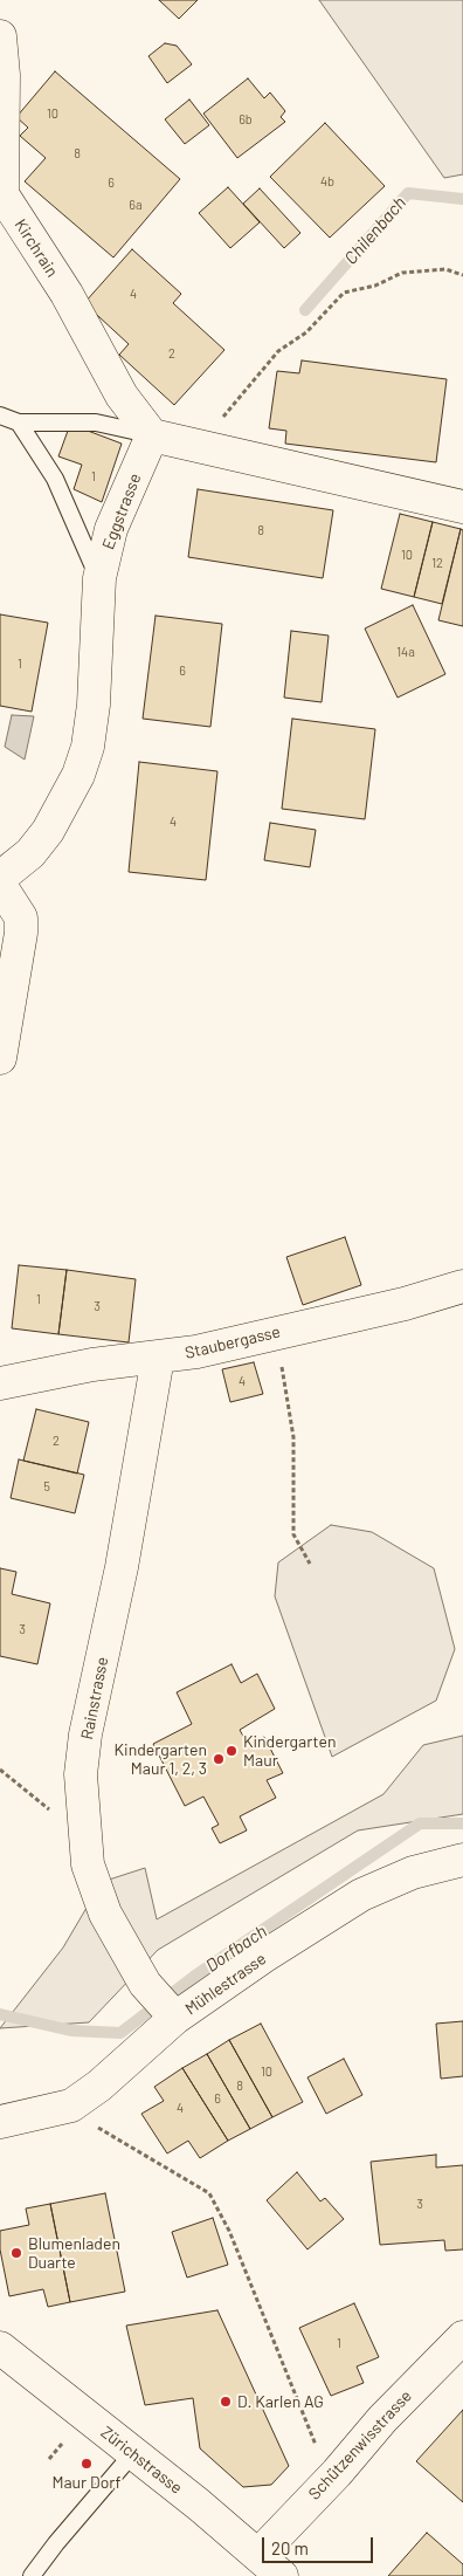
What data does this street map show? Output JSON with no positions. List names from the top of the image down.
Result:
{
  "streets": {
    "street": [
      "Kirchrain",
      "Eggstrasse",
      "Staubergasse",
      "Rainstrasse",
      "Mühlestrasse",
      "Schützenwisstrasse",
      "Zürichstrasse"
    ]
  },
  "crossings": [
    ["Kirchrain", "Eggstrasse"],
    ["Staubergasse", "Rainstrasse"],
    ["Rainstrasse", "Mühlestrasse"],
    ["Schützenwisstrasse", "Zürichstrasse"]
  ],
  "water": ["Chilenbach", "Dorfbach"],
  "places": [
    "Kindergarten Maur",
    "Kindergarten Maur 1, 2, 3",
    "Blumenladen Duarte",
    "D. Karlen AG",
    "Maur Dorf"
  ],
  "house_numbers": [
    "10",
    "6b",
    "8",
    "4b",
    "6",
    "6a",
    "4",
    "2",
    "1",
    "8",
    "10",
    "12",
    "14a",
    "1",
    "6",
    "4",
    "1",
    "3",
    "4",
    "2",
    "5",
    "3",
    "10",
    "8",
    "6",
    "4",
    "3",
    "1"
  ],
  "scale_bar": "20 m"
}
